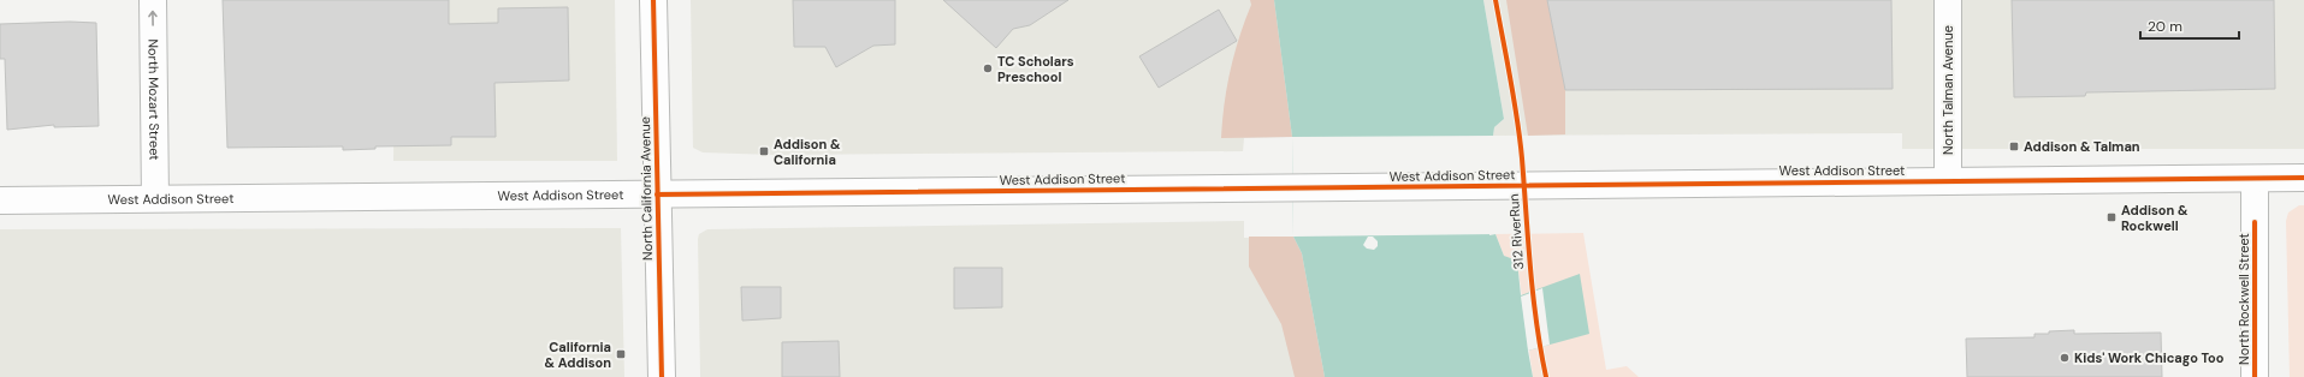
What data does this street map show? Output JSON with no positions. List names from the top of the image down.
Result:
{
  "streets": {
    "main road": [
      "North Talman Avenue",
      "North Mozart Street",
      "West Addison Street",
      "North California Avenue",
      "North Rockwell Street"
    ],
    "cycle path": ["312 RiverRun"]
  },
  "crossings": [
    ["North Talman Avenue", "West Addison Street"],
    ["North Mozart Street", "West Addison Street"],
    ["West Addison Street", "North California Avenue"],
    ["West Addison Street", "North Rockwell Street"]
  ],
  "one_way": ["North Mozart Street"],
  "places": {
    "other": ["TC Scholars Preschool", "Kids' Work Chicago Too"],
    "transit": [
      "Addison & Talman",
      "Addison & California",
      "Addison & Rockwell",
      "California & Addison"
    ]
  },
  "scale_bar": "20 m"
}
